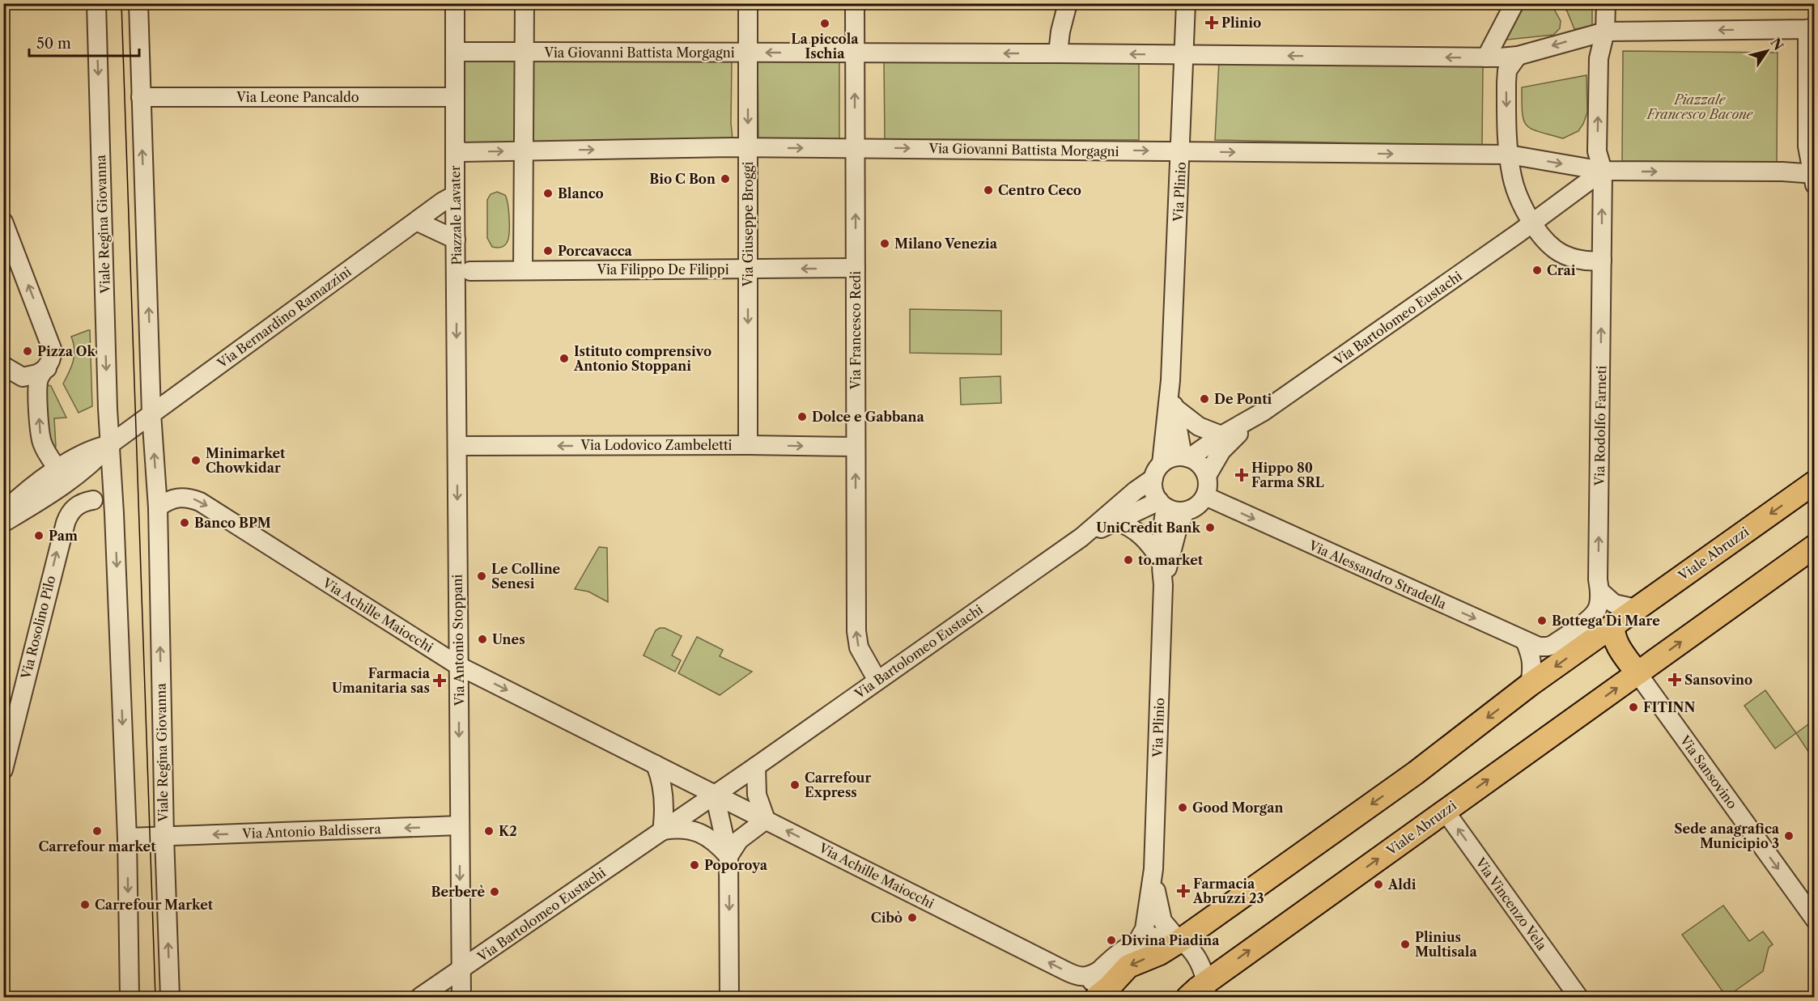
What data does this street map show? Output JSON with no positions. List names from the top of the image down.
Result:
{
  "streets": {
    "main road": ["Viale Abruzzi"],
    "street": [
      "Via Giovanni Battista Morgagni",
      "Via Leone Pancaldo",
      "Via Plinio",
      "Piazzale Lavater",
      "Viale Regina Giovanna",
      "Via Giuseppe Broggi",
      "Via Filippo De Filippi",
      "Via Bernardino Ramazzini",
      "Via Bartolomeo Eustachi",
      "Via Francesco Redi",
      "Via Rodolfo Farneti",
      "Via Lodovico Zambeletti",
      "Via Alessandro Stradella",
      "Via Achille Maiocchi",
      "Via Rosolino Pilo",
      "Via Antonio Stoppani",
      "Via Sansovino",
      "Via Antonio Baldissera",
      "Via Vincenzo Vela"
    ]
  },
  "crossings": [
    ["Via Giovanni Battista Morgagni", "Via Plinio"],
    ["Via Giovanni Battista Morgagni", "Piazzale Lavater"],
    ["Via Giovanni Battista Morgagni", "Via Giuseppe Broggi"],
    ["Via Giovanni Battista Morgagni", "Via Francesco Redi"],
    ["Via Leone Pancaldo", "Piazzale Lavater"],
    ["Via Plinio", "Via Bartolomeo Eustachi"],
    ["Via Plinio", "Viale Abruzzi"],
    ["Via Plinio", "Via Alessandro Stradella"],
    ["Piazzale Lavater", "Via Bernardino Ramazzini"],
    ["Piazzale Lavater", "Via Antonio Stoppani"],
    ["Viale Regina Giovanna", "Via Bernardino Ramazzini"],
    ["Viale Regina Giovanna", "Via Achille Maiocchi"],
    ["Viale Regina Giovanna", "Via Antonio Baldissera"],
    ["Via Giuseppe Broggi", "Via Filippo De Filippi"],
    ["Via Giuseppe Broggi", "Via Lodovico Zambeletti"],
    ["Via Filippo De Filippi", "Via Francesco Redi"],
    ["Via Bartolomeo Eustachi", "Via Francesco Redi"],
    ["Via Bartolomeo Eustachi", "Via Alessandro Stradella"],
    ["Via Bartolomeo Eustachi", "Via Achille Maiocchi"],
    ["Via Bartolomeo Eustachi", "Via Antonio Stoppani"],
    ["Via Francesco Redi", "Via Lodovico Zambeletti"],
    ["Via Rodolfo Farneti", "Viale Abruzzi"],
    ["Via Lodovico Zambeletti", "Via Antonio Stoppani"],
    ["Viale Abruzzi", "Via Alessandro Stradella"],
    ["Viale Abruzzi", "Via Sansovino"],
    ["Viale Abruzzi", "Via Vincenzo Vela"],
    ["Via Achille Maiocchi", "Via Antonio Stoppani"],
    ["Via Antonio Stoppani", "Via Antonio Baldissera"]
  ],
  "one_way": [
    "Via Giuseppe Broggi",
    "Via Francesco Redi",
    "Via Rodolfo Farneti",
    "Via Alessandro Stradella",
    "Via Antonio Stoppani",
    "Via Sansovino",
    "Via Antonio Baldissera",
    "Via Vincenzo Vela"
  ],
  "parks": ["Piazzale Francesco Bacone"],
  "places": {
    "health": [
      "Plinio",
      "Hippo 80 Farma SRL",
      "Sansovino",
      "Farmacia Umanitaria sas",
      "Farmacia Abruzzi 23"
    ],
    "other": [
      "La piccola Ischia",
      "Bio C Bon",
      "Centro Ceco",
      "Blanco",
      "Milano Venezia",
      "Porcavacca",
      "Crai",
      "Pizza Ok",
      "Istituto comprensivo Antonio Stoppani",
      "De Ponti",
      "Dolce e Gabbana",
      "Minimarket Chowkidar",
      "Banco BPM",
      "UniCredit Bank",
      "Pam",
      "to.market",
      "Le Colline Senesi",
      "Bottega Di Mare",
      "Unes",
      "FITINN",
      "Carrefour Express",
      "Good Morgan",
      "Carrefour market",
      "K2",
      "Sede anagrafica Municipio 3",
      "Poporoya",
      "Aldi",
      "Berberè",
      "Carrefour Market",
      "Cibò",
      "Divina Piadina",
      "Plinius Multisala"
    ]
  },
  "scale_bar": "50 m",
  "north": "top right"
}
